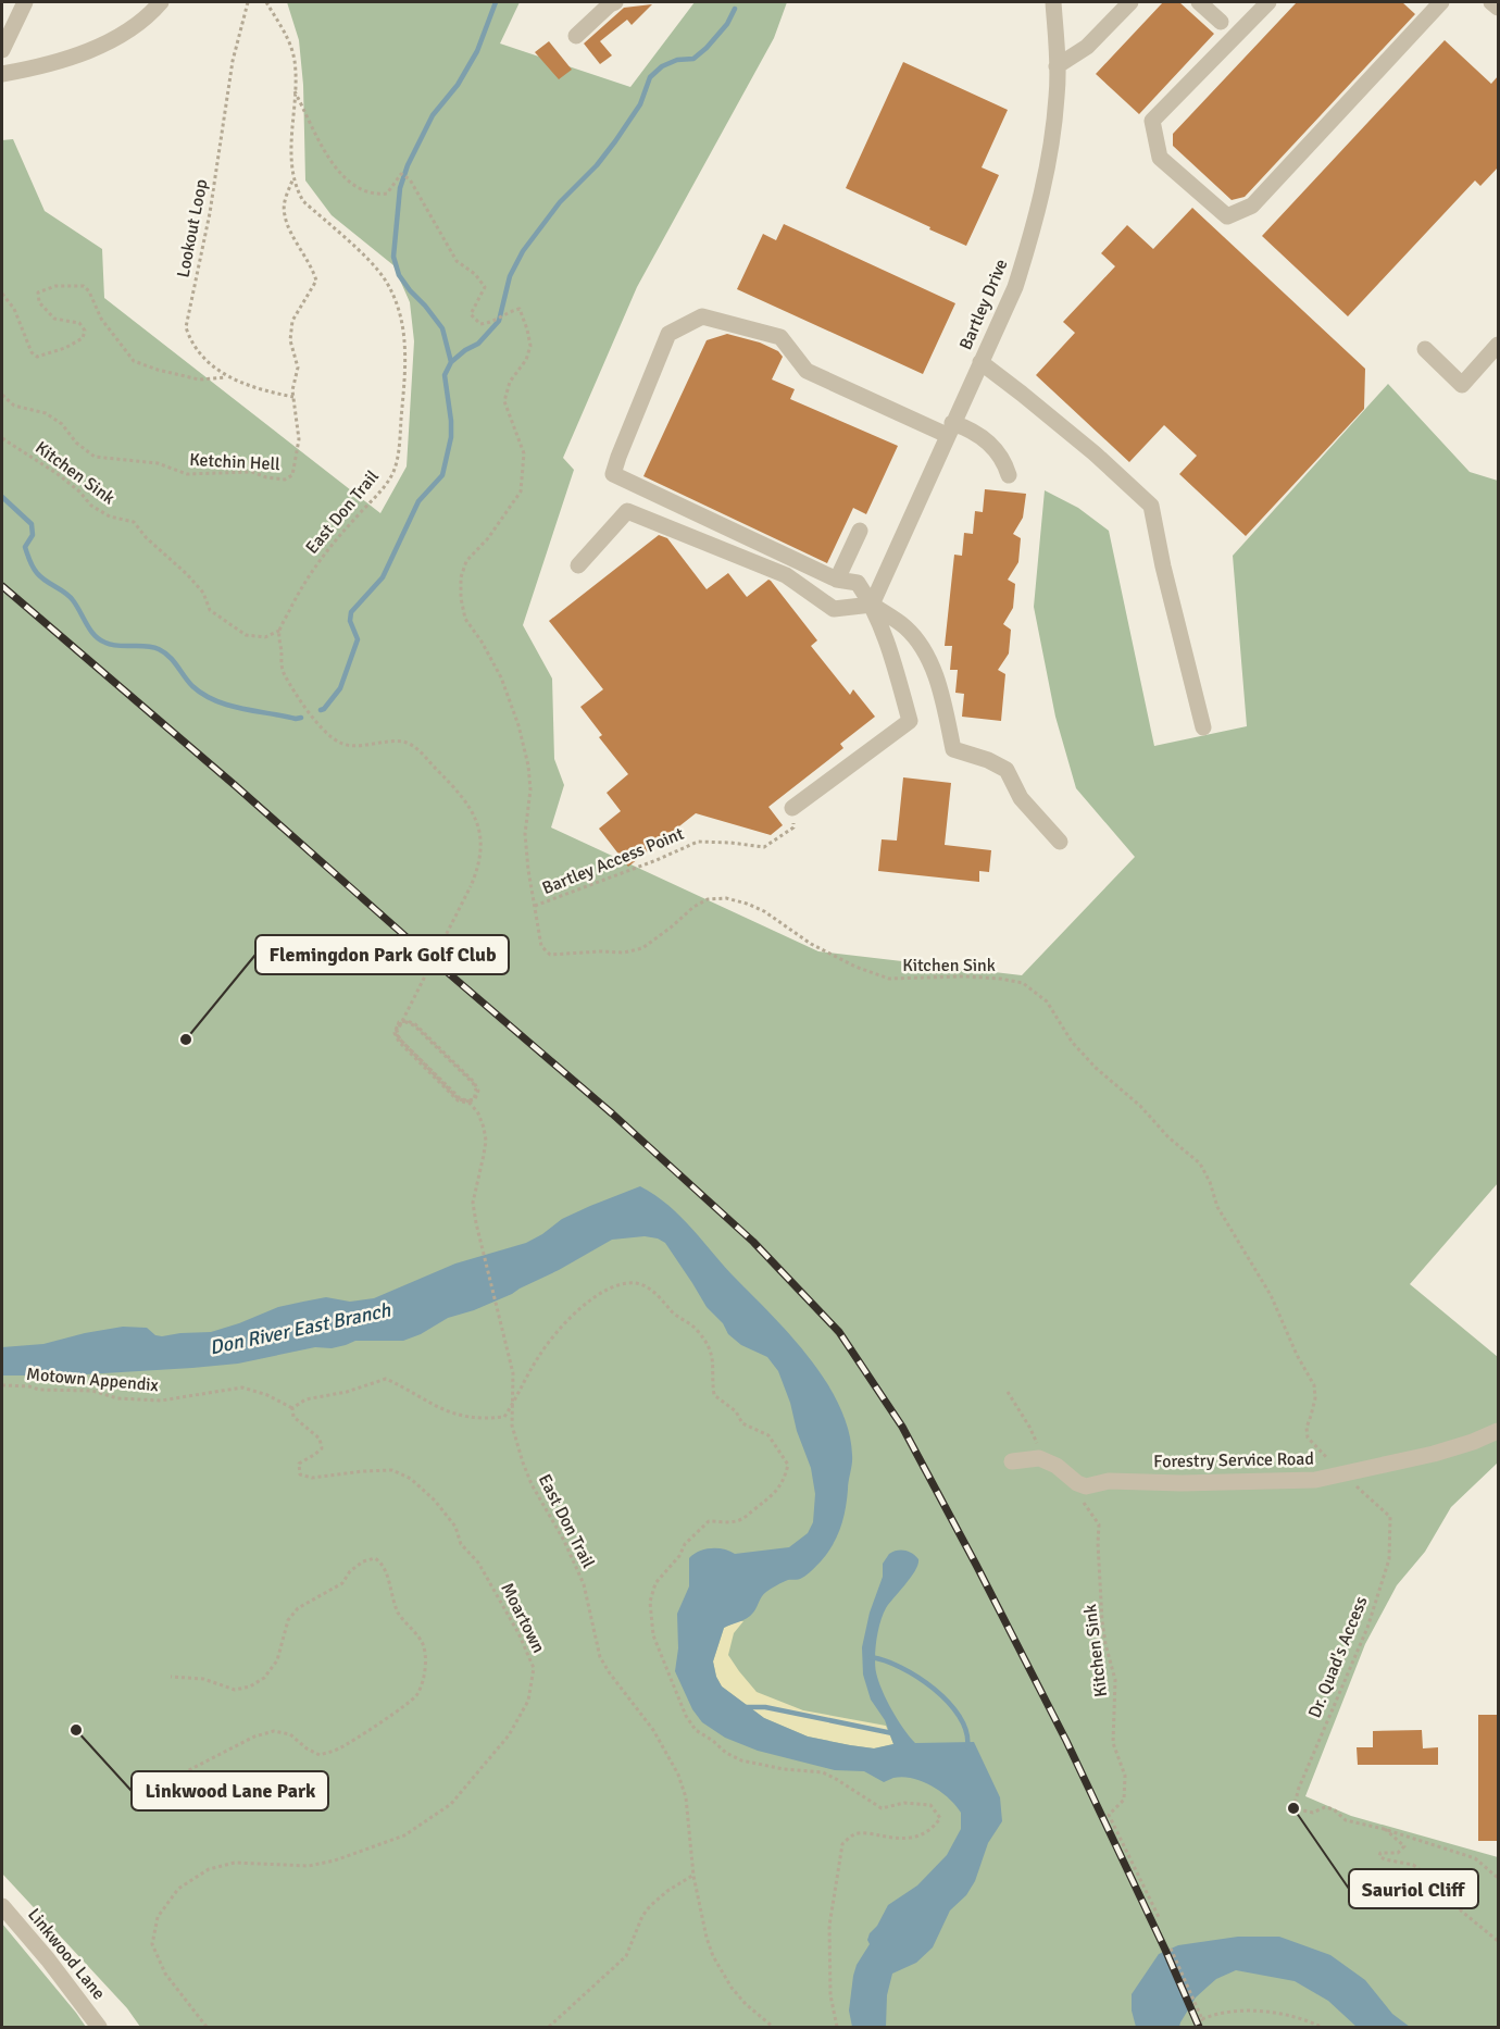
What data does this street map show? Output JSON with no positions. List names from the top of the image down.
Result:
{
  "streets": {
    "street": ["Bartley Drive", "Forestry Service Road", "Linkwood Lane"],
    "path": [
      "Lookout Loop",
      "Ketchin Hell",
      "Kitchen Sink",
      "East Don Trail",
      "Bartley Access Point",
      "Motown Appendix",
      "Moartown",
      "Dr. Quad's Access"
    ]
  },
  "crossings": [
    ["Lookout Loop", "Ketchin Hell"],
    ["Ketchin Hell", "East Don Trail"],
    ["Kitchen Sink", "East Don Trail"],
    ["Kitchen Sink", "Bartley Access Point"],
    ["Kitchen Sink", "Forestry Service Road"],
    ["Kitchen Sink", "Dr. Quad's Access"],
    ["Motown Appendix", "Moartown"],
    ["Forestry Service Road", "Dr. Quad's Access"]
  ],
  "water": ["Don River East Branch"],
  "places": ["Flemingdon Park Golf Club", "Linkwood Lane Park", "Sauriol Cliff"]
}
